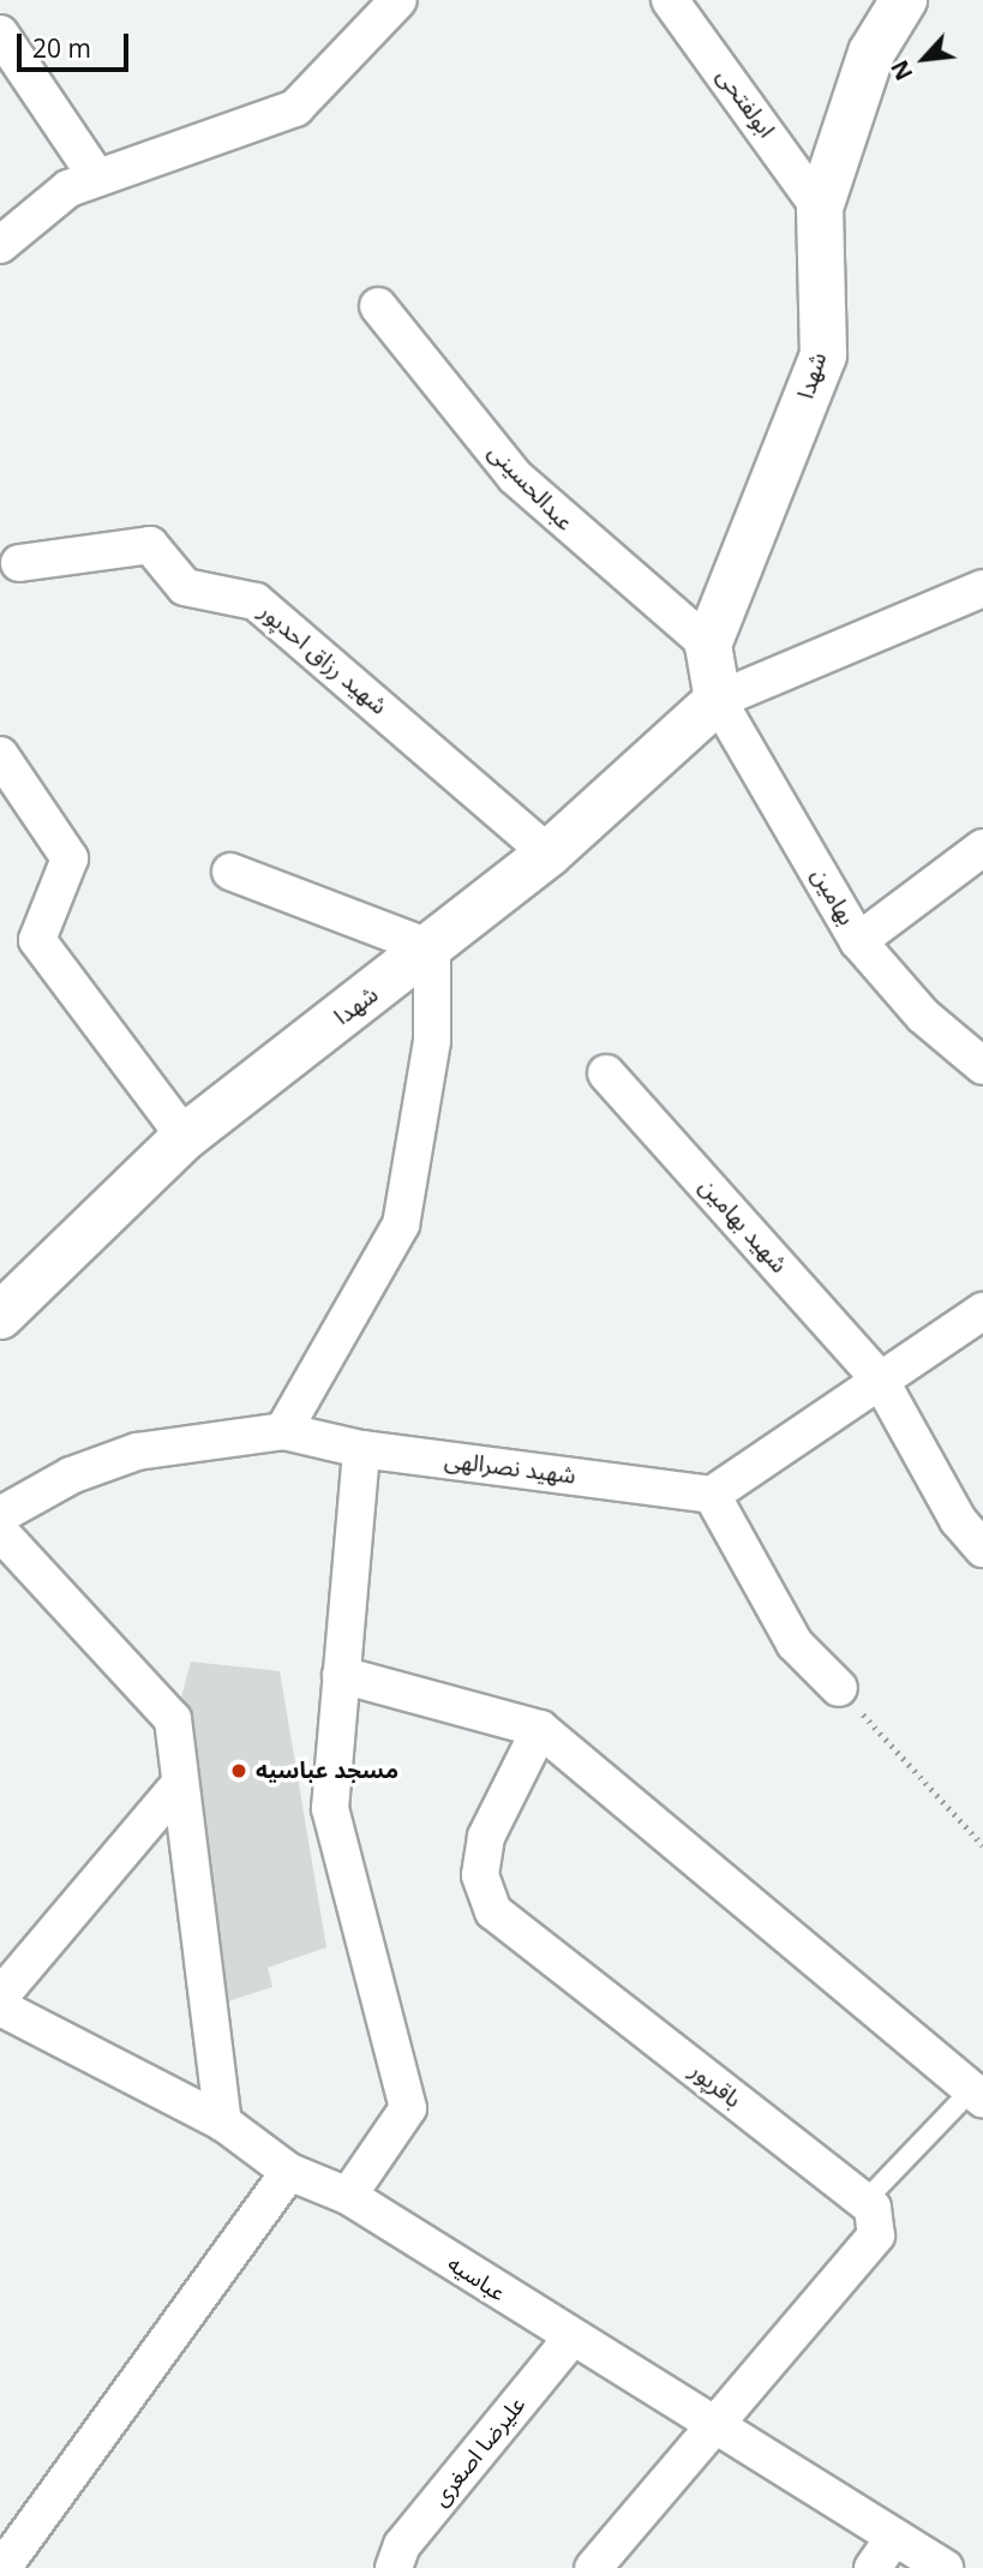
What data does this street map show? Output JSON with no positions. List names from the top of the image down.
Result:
{
  "streets": {
    "street": [
      "ابولفتحی",
      "شهدا",
      "عبدالحسینی",
      "شهید رزاق احدپور",
      "بهامین",
      "شهید بهامین",
      "شهید نصرالهی",
      "باقرپور",
      "عباسیه",
      "علیرضا اصغری"
    ]
  },
  "crossings": [
    ["ابولفتحی", "شهدا"],
    ["شهدا", "عبدالحسینی"],
    ["شهدا", "شهید رزاق احدپور"],
    ["شهدا", "بهامین"],
    ["عباسیه", "علیرضا اصغری"]
  ],
  "places": ["مسجد عباسیه"],
  "scale_bar": "20 m",
  "north": "bottom left"
}
